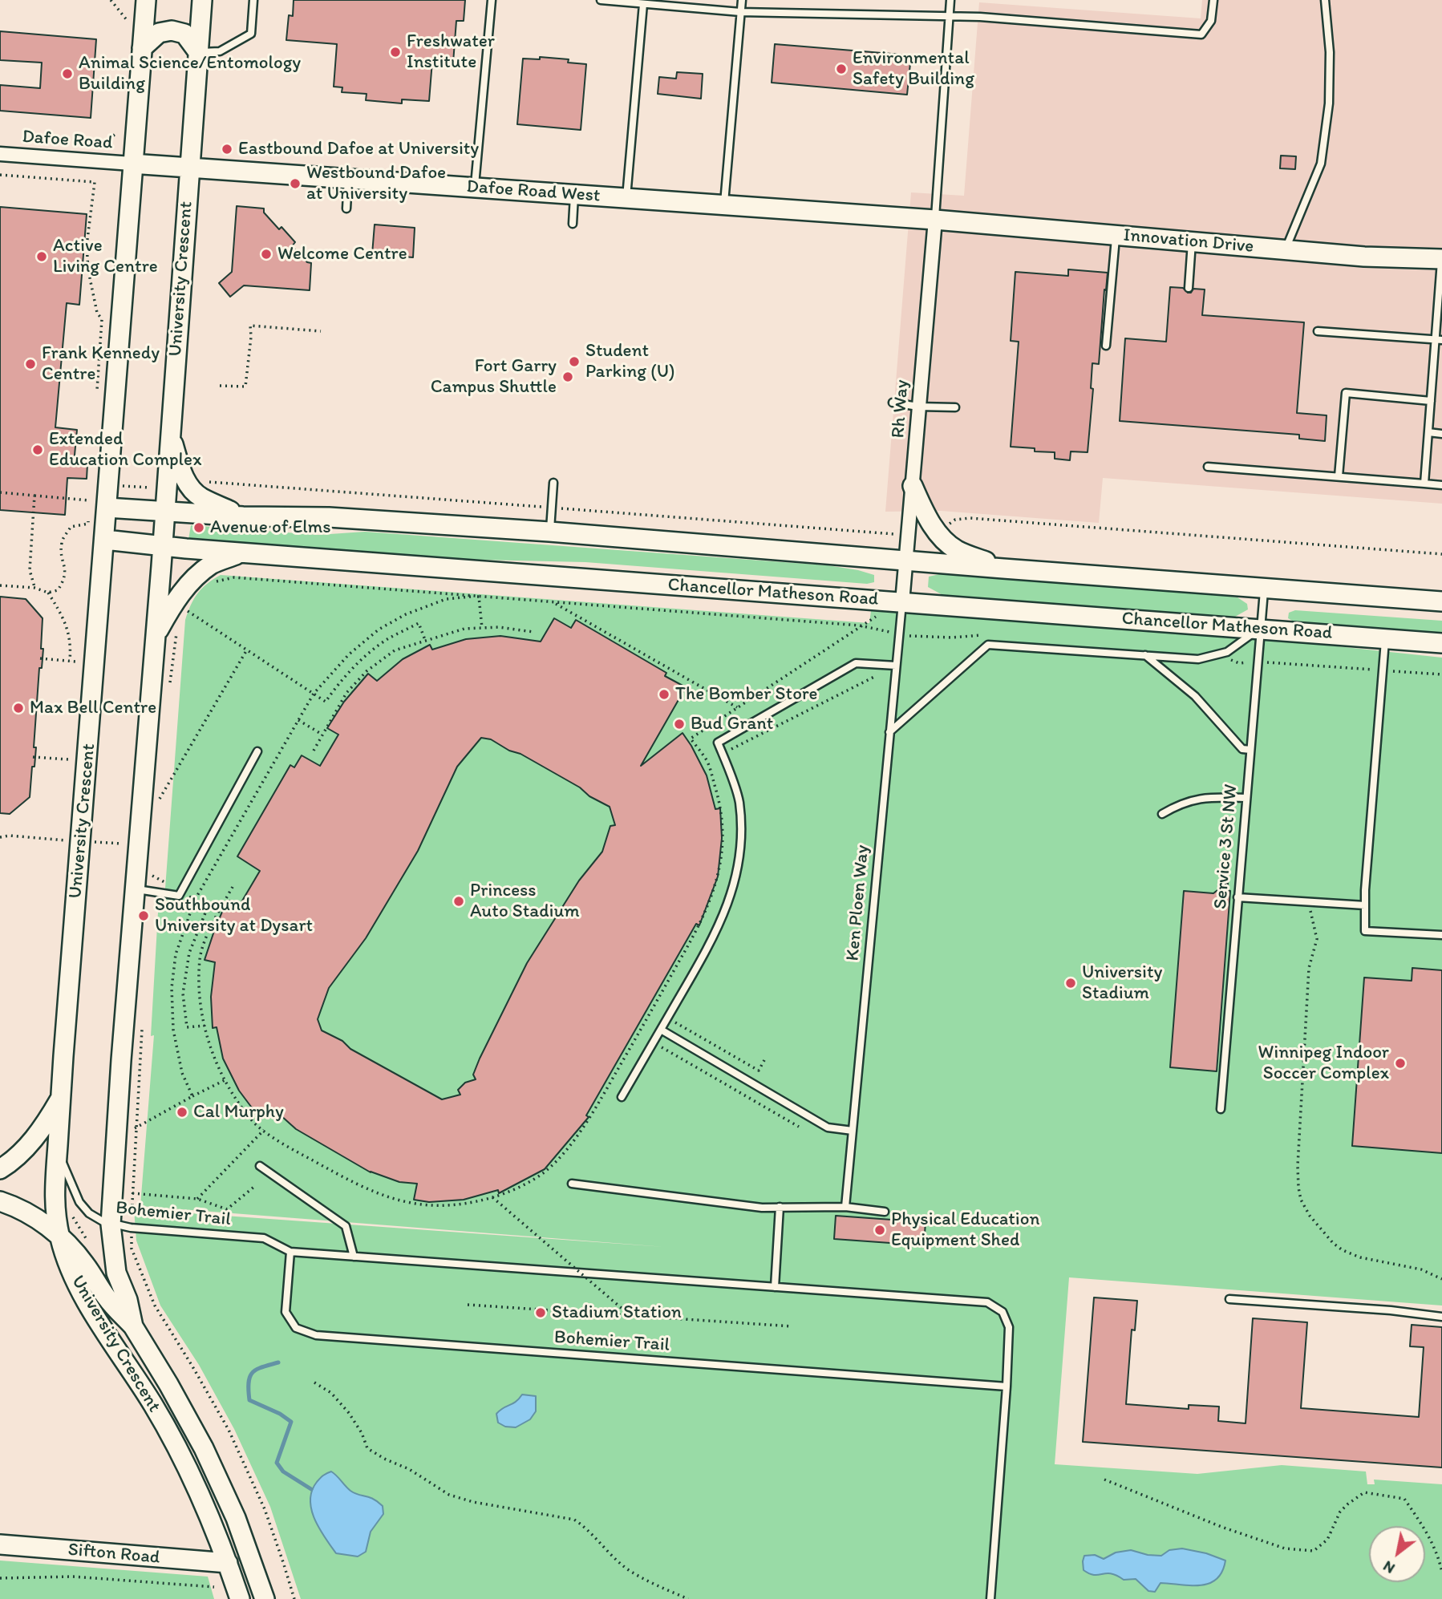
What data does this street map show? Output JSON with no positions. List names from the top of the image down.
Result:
{
  "streets": {
    "main road": [
      "Dafoe Road West",
      "Innovation Drive",
      "University Crescent",
      "Chancellor Matheson Road",
      "Sifton Road"
    ],
    "street": ["Dafoe Road", "Rh Way"],
    "lane": ["Service 3 St NW", "Ken Ploen Way", "Bohemier Trail"]
  },
  "crossings": [
    ["Dafoe Road", "Dafoe Road West"],
    ["Dafoe Road", "University Crescent"],
    ["Dafoe Road West", "Innovation Drive"],
    ["Dafoe Road West", "University Crescent"],
    ["Dafoe Road West", "Rh Way"],
    ["Innovation Drive", "Rh Way"],
    ["University Crescent", "Chancellor Matheson Road"],
    ["University Crescent", "Bohemier Trail"],
    ["University Crescent", "Sifton Road"],
    ["Rh Way", "Chancellor Matheson Road"],
    ["Rh Way", "Ken Ploen Way"],
    ["Chancellor Matheson Road", "Service 3 St NW"],
    ["Chancellor Matheson Road", "Ken Ploen Way"]
  ],
  "places": [
    "Freshwater Institute",
    "Environmental Safety Building",
    "Animal Science/Entomology Building",
    "Eastbound Dafoe at University",
    "Westbound Dafoe at University",
    "Welcome Centre",
    "Active Living Centre",
    "Student Parking (U)",
    "Frank Kennedy Centre",
    "Fort Garry Campus Shuttle",
    "Extended Education Complex",
    "Avenue of Elms",
    "The Bomber Store",
    "Max Bell Centre",
    "Bud Grant",
    "Princess Auto Stadium",
    "Southbound University at Dysart",
    "University Stadium",
    "Winnipeg Indoor Soccer Complex",
    "Cal Murphy",
    "Physical Education Equipment Shed",
    "Stadium Station"
  ],
  "north": "bottom left"
}
